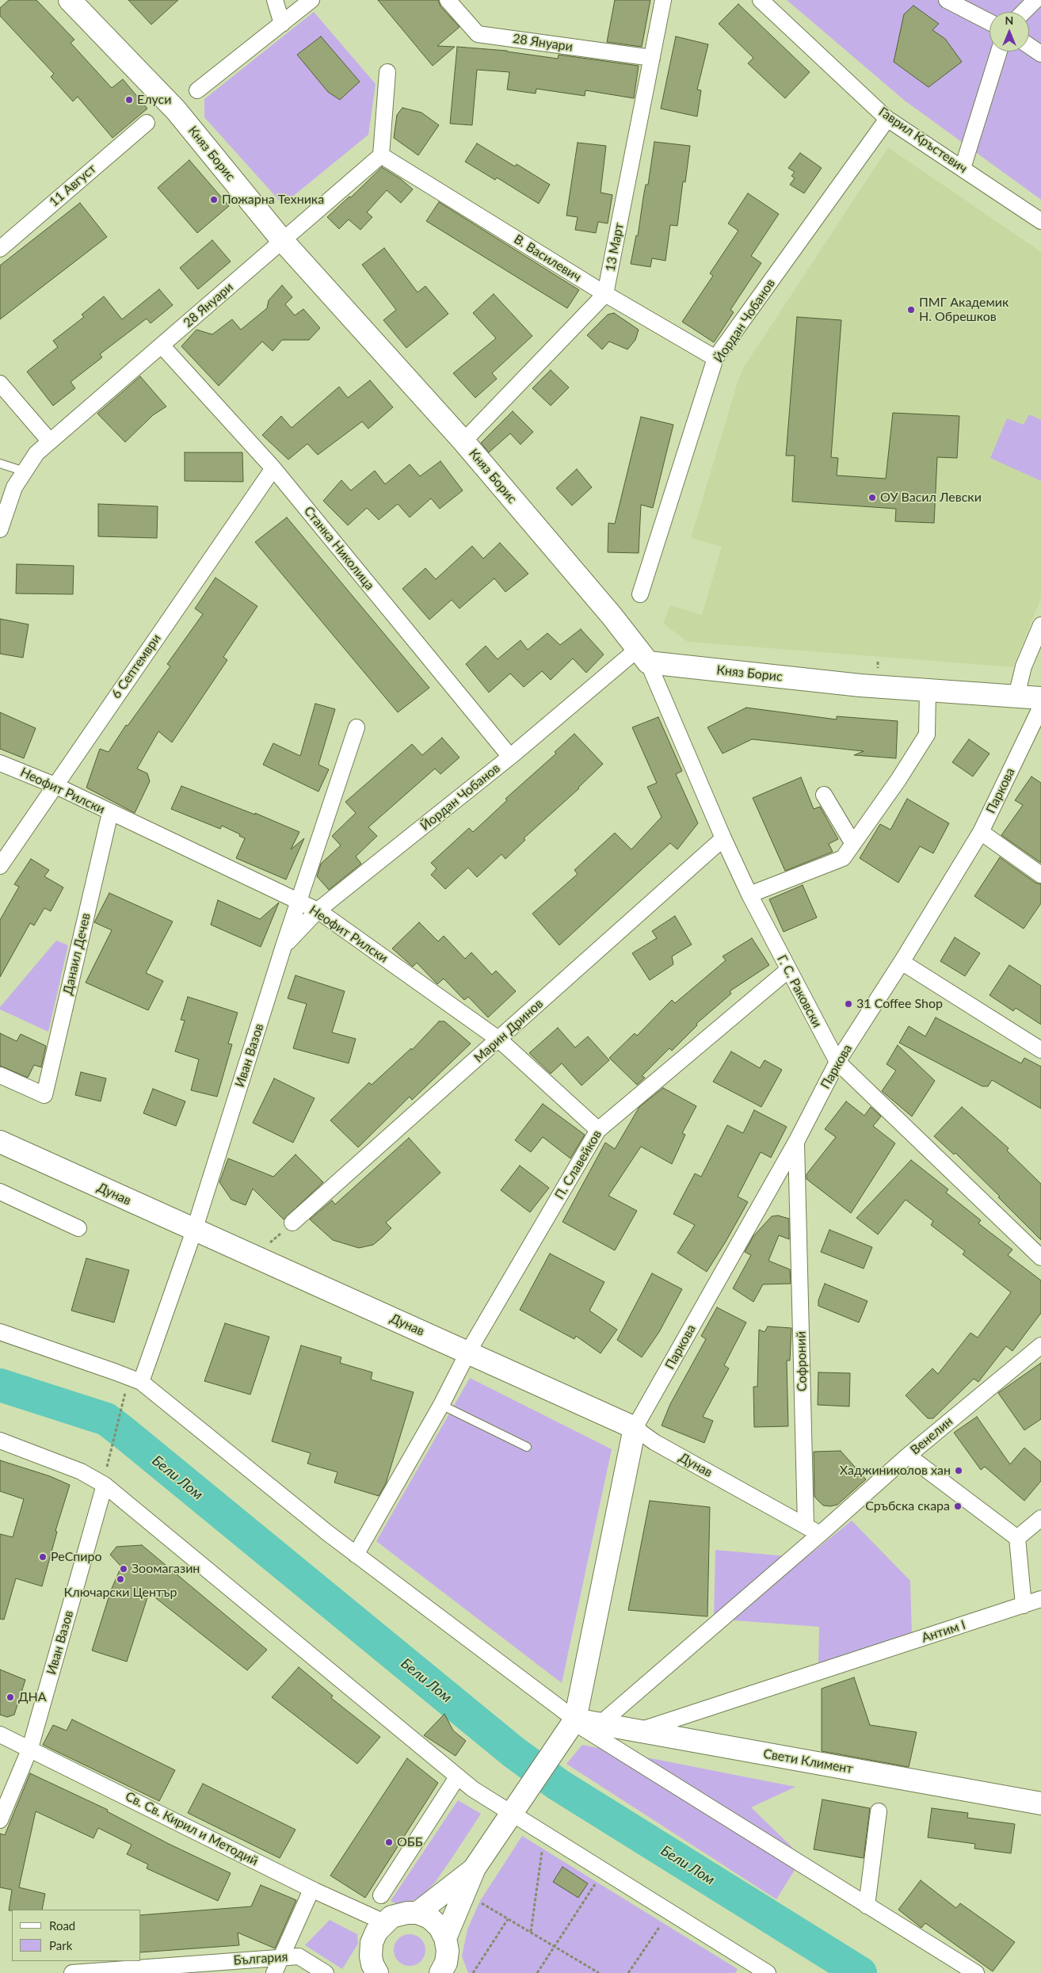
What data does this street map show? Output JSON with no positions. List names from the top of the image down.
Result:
{
  "streets": {
    "street": [
      "28 Януари",
      "Гаврил Кръстевич",
      "Княз Борис",
      "11 Август",
      "13 Март",
      "В. Василевич",
      "Йордан Чобанов",
      "Станка Николица",
      "6 Септември",
      "Неофит Рилски",
      "Паркова",
      "Данаил Дечев",
      "Г. С. Раковски",
      "Марин Дринов",
      "Иван Вазов",
      "П. Славейков",
      "Дунав",
      "Софроний",
      "Венелин",
      "Антим I",
      "Свети Климент",
      "Св. Св. Кирил и Методий",
      "България"
    ]
  },
  "crossings": [
    ["28 Януари", "Княз Борис"],
    ["28 Януари", "13 Март"],
    ["28 Януари", "В. Василевич"],
    ["28 Януари", "Станка Николица"],
    ["Гаврил Кръстевич", "Йордан Чобанов"],
    ["Княз Борис", "Йордан Чобанов"],
    ["Княз Борис", "Г. С. Раковски"],
    ["13 Март", "В. Василевич"],
    ["В. Василевич", "Йордан Чобанов"],
    ["Йордан Чобанов", "Станка Николица"],
    ["Йордан Чобанов", "Неофит Рилски"],
    ["Йордан Чобанов", "Г. С. Раковски"],
    ["Йордан Чобанов", "Иван Вазов"],
    ["Станка Николица", "6 Септември"],
    ["6 Септември", "Неофит Рилски"],
    ["Неофит Рилски", "Данаил Дечев"],
    ["Неофит Рилски", "Марин Дринов"],
    ["Неофит Рилски", "Иван Вазов"],
    ["Неофит Рилски", "П. Славейков"],
    ["Паркова", "Г. С. Раковски"],
    ["Паркова", "Дунав"],
    ["Паркова", "Софроний"],
    ["Г. С. Раковски", "Марин Дринов"],
    ["Г. С. Раковски", "П. Славейков"],
    ["Иван Вазов", "Дунав"],
    ["Иван Вазов", "Св. Св. Кирил и Методий"],
    ["П. Славейков", "Дунав"],
    ["Дунав", "Софроний"],
    ["Венелин", "Свети Климент"],
    ["Антим I", "Свети Климент"]
  ],
  "water": ["Бели Лом"],
  "places": [
    "Елуси",
    "Пожарна Техника",
    "ПМГ Академик Н. Обрешков",
    "ОУ Васил Левски",
    "31 Coffee Shop",
    "Хаджиниколов хан",
    "Сръбска скара",
    "РеСпиро",
    "Зоомагазин",
    "Ключарски Център",
    "ДНА",
    "ОББ"
  ],
  "legend": ["Road", "Park"],
  "north": "top"
}
